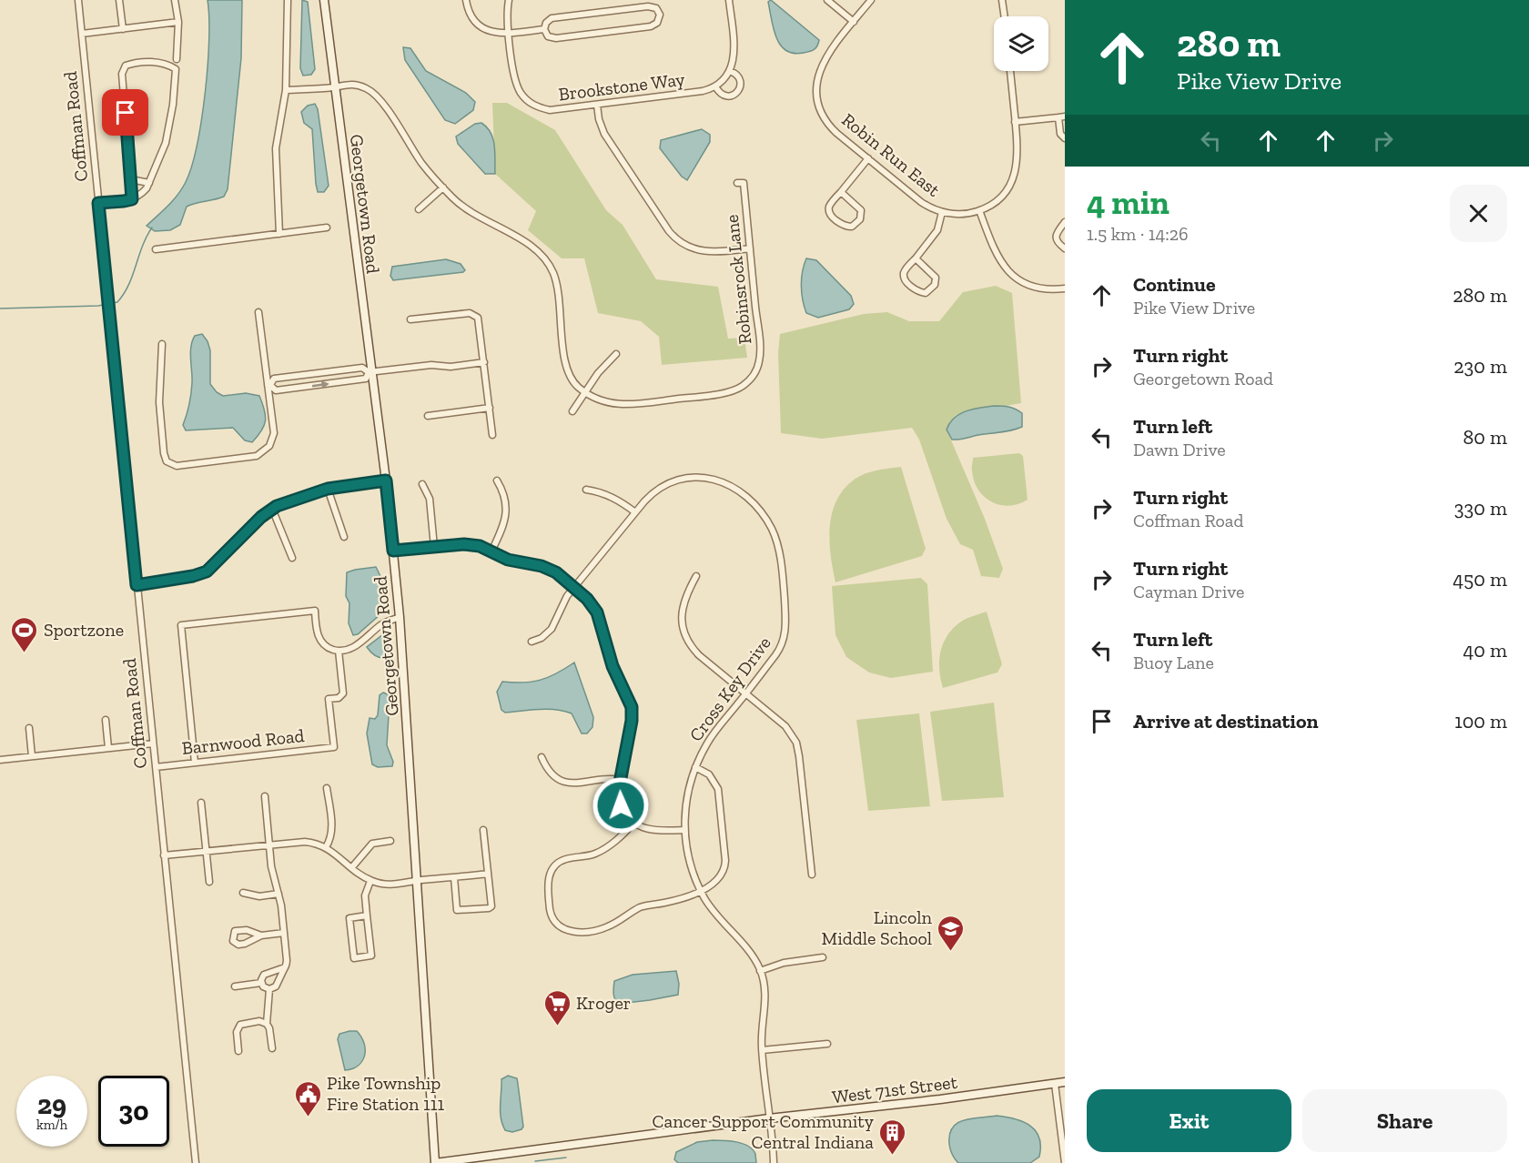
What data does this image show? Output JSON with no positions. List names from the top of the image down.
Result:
{
  "streets": {
    "main road": ["Georgetown Road", "West 71st Street"],
    "street": [
      "Brookstone Way",
      "Coffman Road",
      "Robin Run East",
      "Robinsrock Lane",
      "Cross Key Drive",
      "Barnwood Road"
    ]
  },
  "crossings": [
    ["Coffman Road", "Barnwood Road"],
    ["Georgetown Road", "West 71st Street"],
    ["Cross Key Drive", "West 71st Street"]
  ],
  "places": {
    "sports": ["Sportzone"],
    "school or university": ["Lincoln Middle School"],
    "supermarket": ["Kroger"],
    "public building": ["Pike Township Fire Station 111"],
    "building": ["Cancer Support Community Central Indiana"]
  },
  "page": {
    "turn": ["280 m", "Pike View Drive"],
    "heading": ["4 min", "1.5 km · 14:26"],
    "list": [
      {
        "name": "Continue",
        "note": "Pike View Drive",
        "value": "280 m"
      },
      {
        "name": "Turn right",
        "note": "Georgetown Road",
        "value": "230 m"
      },
      {
        "name": "Turn left",
        "note": "Dawn Drive",
        "value": "80 m"
      },
      {
        "name": "Turn right",
        "note": "Coffman Road",
        "value": "330 m"
      },
      {
        "name": "Turn right",
        "note": "Cayman Drive",
        "value": "450 m"
      },
      {
        "name": "Turn left",
        "note": "Buoy Lane",
        "value": "40 m"
      },
      {
        "name": "Arrive at destination",
        "value": "100 m"
      }
    ],
    "speed": "29 km/h",
    "limit": "30",
    "buttons": ["Exit", "Share"]
  }
}
